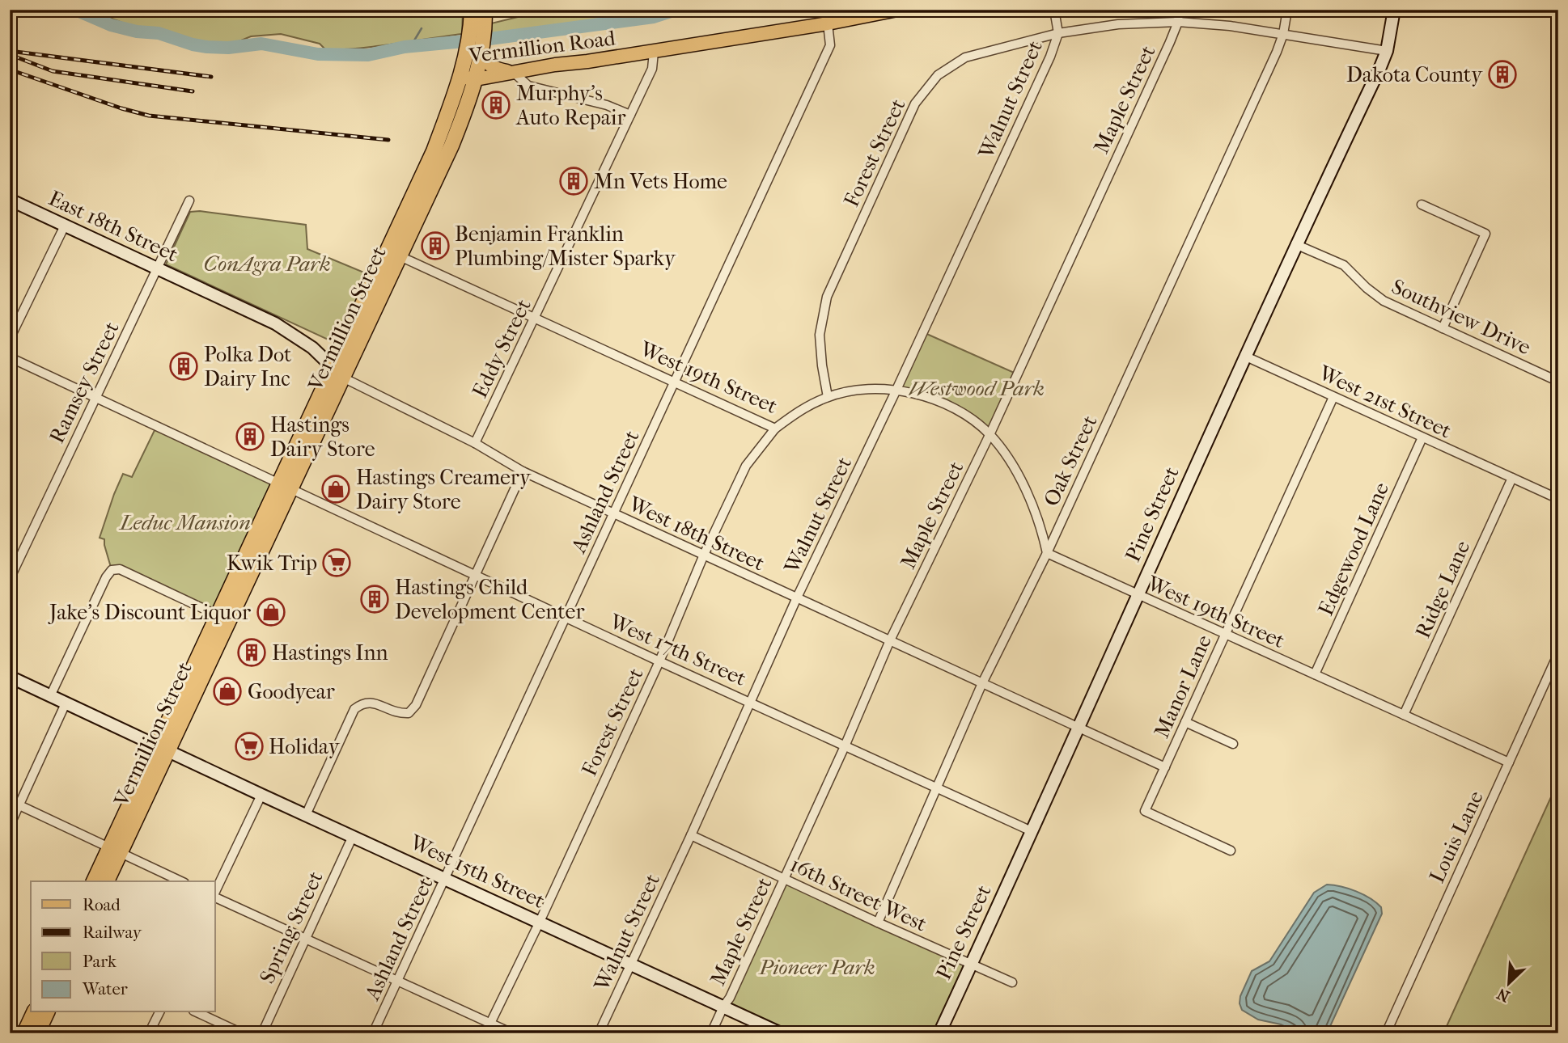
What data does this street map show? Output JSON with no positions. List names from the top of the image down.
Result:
{
  "streets": {
    "highway": ["Vermillion Street"],
    "main road": ["Vermillion Road"],
    "street": [
      "Walnut Street",
      "Maple Street",
      "Forest Street",
      "East 18th Street",
      "Southview Drive",
      "Eddy Street",
      "West 19th Street",
      "Ramsey Street",
      "West 21st Street",
      "Oak Street",
      "Ashland Street",
      "Pine Street",
      "West 18th Street",
      "Edgewood Lane",
      "Ridge Lane",
      "West 17th Street",
      "Manor Lane",
      "Louis Lane",
      "West 15th Street",
      "16th Street West",
      "Spring Street"
    ]
  },
  "crossings": [
    ["Vermillion Road", "Vermillion Street"],
    ["Vermillion Road", "Eddy Street"],
    ["Vermillion Road", "Ashland Street"],
    ["Walnut Street", "Forest Street"],
    ["Walnut Street", "West 19th Street"],
    ["Walnut Street", "West 18th Street"],
    ["Walnut Street", "West 17th Street"],
    ["Walnut Street", "West 15th Street"],
    ["Walnut Street", "16th Street West"],
    ["Maple Street", "Forest Street"],
    ["Maple Street", "West 19th Street"],
    ["Maple Street", "West 18th Street"],
    ["Maple Street", "West 17th Street"],
    ["Maple Street", "West 15th Street"],
    ["Maple Street", "16th Street West"],
    ["Forest Street", "West 19th Street"],
    ["Forest Street", "Oak Street"],
    ["Forest Street", "Pine Street"],
    ["Forest Street", "West 18th Street"],
    ["Forest Street", "West 17th Street"],
    ["Forest Street", "West 15th Street"],
    ["East 18th Street", "Vermillion Street"],
    ["East 18th Street", "Ramsey Street"],
    ["East 18th Street", "West 18th Street"],
    ["Southview Drive", "Pine Street"],
    ["Vermillion Street", "West 19th Street"],
    ["Vermillion Street", "West 18th Street"],
    ["Vermillion Street", "West 17th Street"],
    ["Vermillion Street", "West 15th Street"],
    ["Eddy Street", "West 19th Street"],
    ["Eddy Street", "West 18th Street"],
    ["West 19th Street", "Oak Street"],
    ["West 19th Street", "Ashland Street"],
    ["West 19th Street", "Pine Street"],
    ["West 19th Street", "Edgewood Lane"],
    ["West 19th Street", "Ridge Lane"],
    ["West 19th Street", "Manor Lane"],
    ["West 19th Street", "Louis Lane"],
    ["Ramsey Street", "West 17th Street"],
    ["West 21st Street", "Pine Street"],
    ["West 21st Street", "Edgewood Lane"],
    ["West 21st Street", "Ridge Lane"],
    ["West 21st Street", "Manor Lane"],
    ["Oak Street", "West 18th Street"],
    ["Oak Street", "West 17th Street"],
    ["Oak Street", "16th Street West"],
    ["Ashland Street", "West 18th Street"],
    ["Ashland Street", "West 17th Street"],
    ["Ashland Street", "West 15th Street"],
    ["Pine Street", "West 18th Street"],
    ["Pine Street", "West 17th Street"],
    ["Pine Street", "16th Street West"],
    ["West 18th Street", "Manor Lane"],
    ["West 15th Street", "Spring Street"]
  ],
  "parks": [
    "ConAgra Park",
    "Westwood Park",
    "Leduc Mansion",
    "Pioneer Park"
  ],
  "places": {
    "building": [
      "Dakota County",
      "Murphy's Auto Repair",
      "Mn Vets Home",
      "Benjamin Franklin Plumbing/Mister Sparky",
      "Polka Dot Dairy Inc",
      "Hastings Dairy Store",
      "Hastings Child Development Center",
      "Hastings Inn"
    ],
    "shop": ["Hastings Creamery Dairy Store", "Jake's Discount Liquor", "Goodyear"],
    "supermarket": ["Kwik Trip", "Holiday"]
  },
  "legend": [
    "Road",
    "Railway",
    "Park",
    "Water"
  ],
  "north": "bottom left"
}
